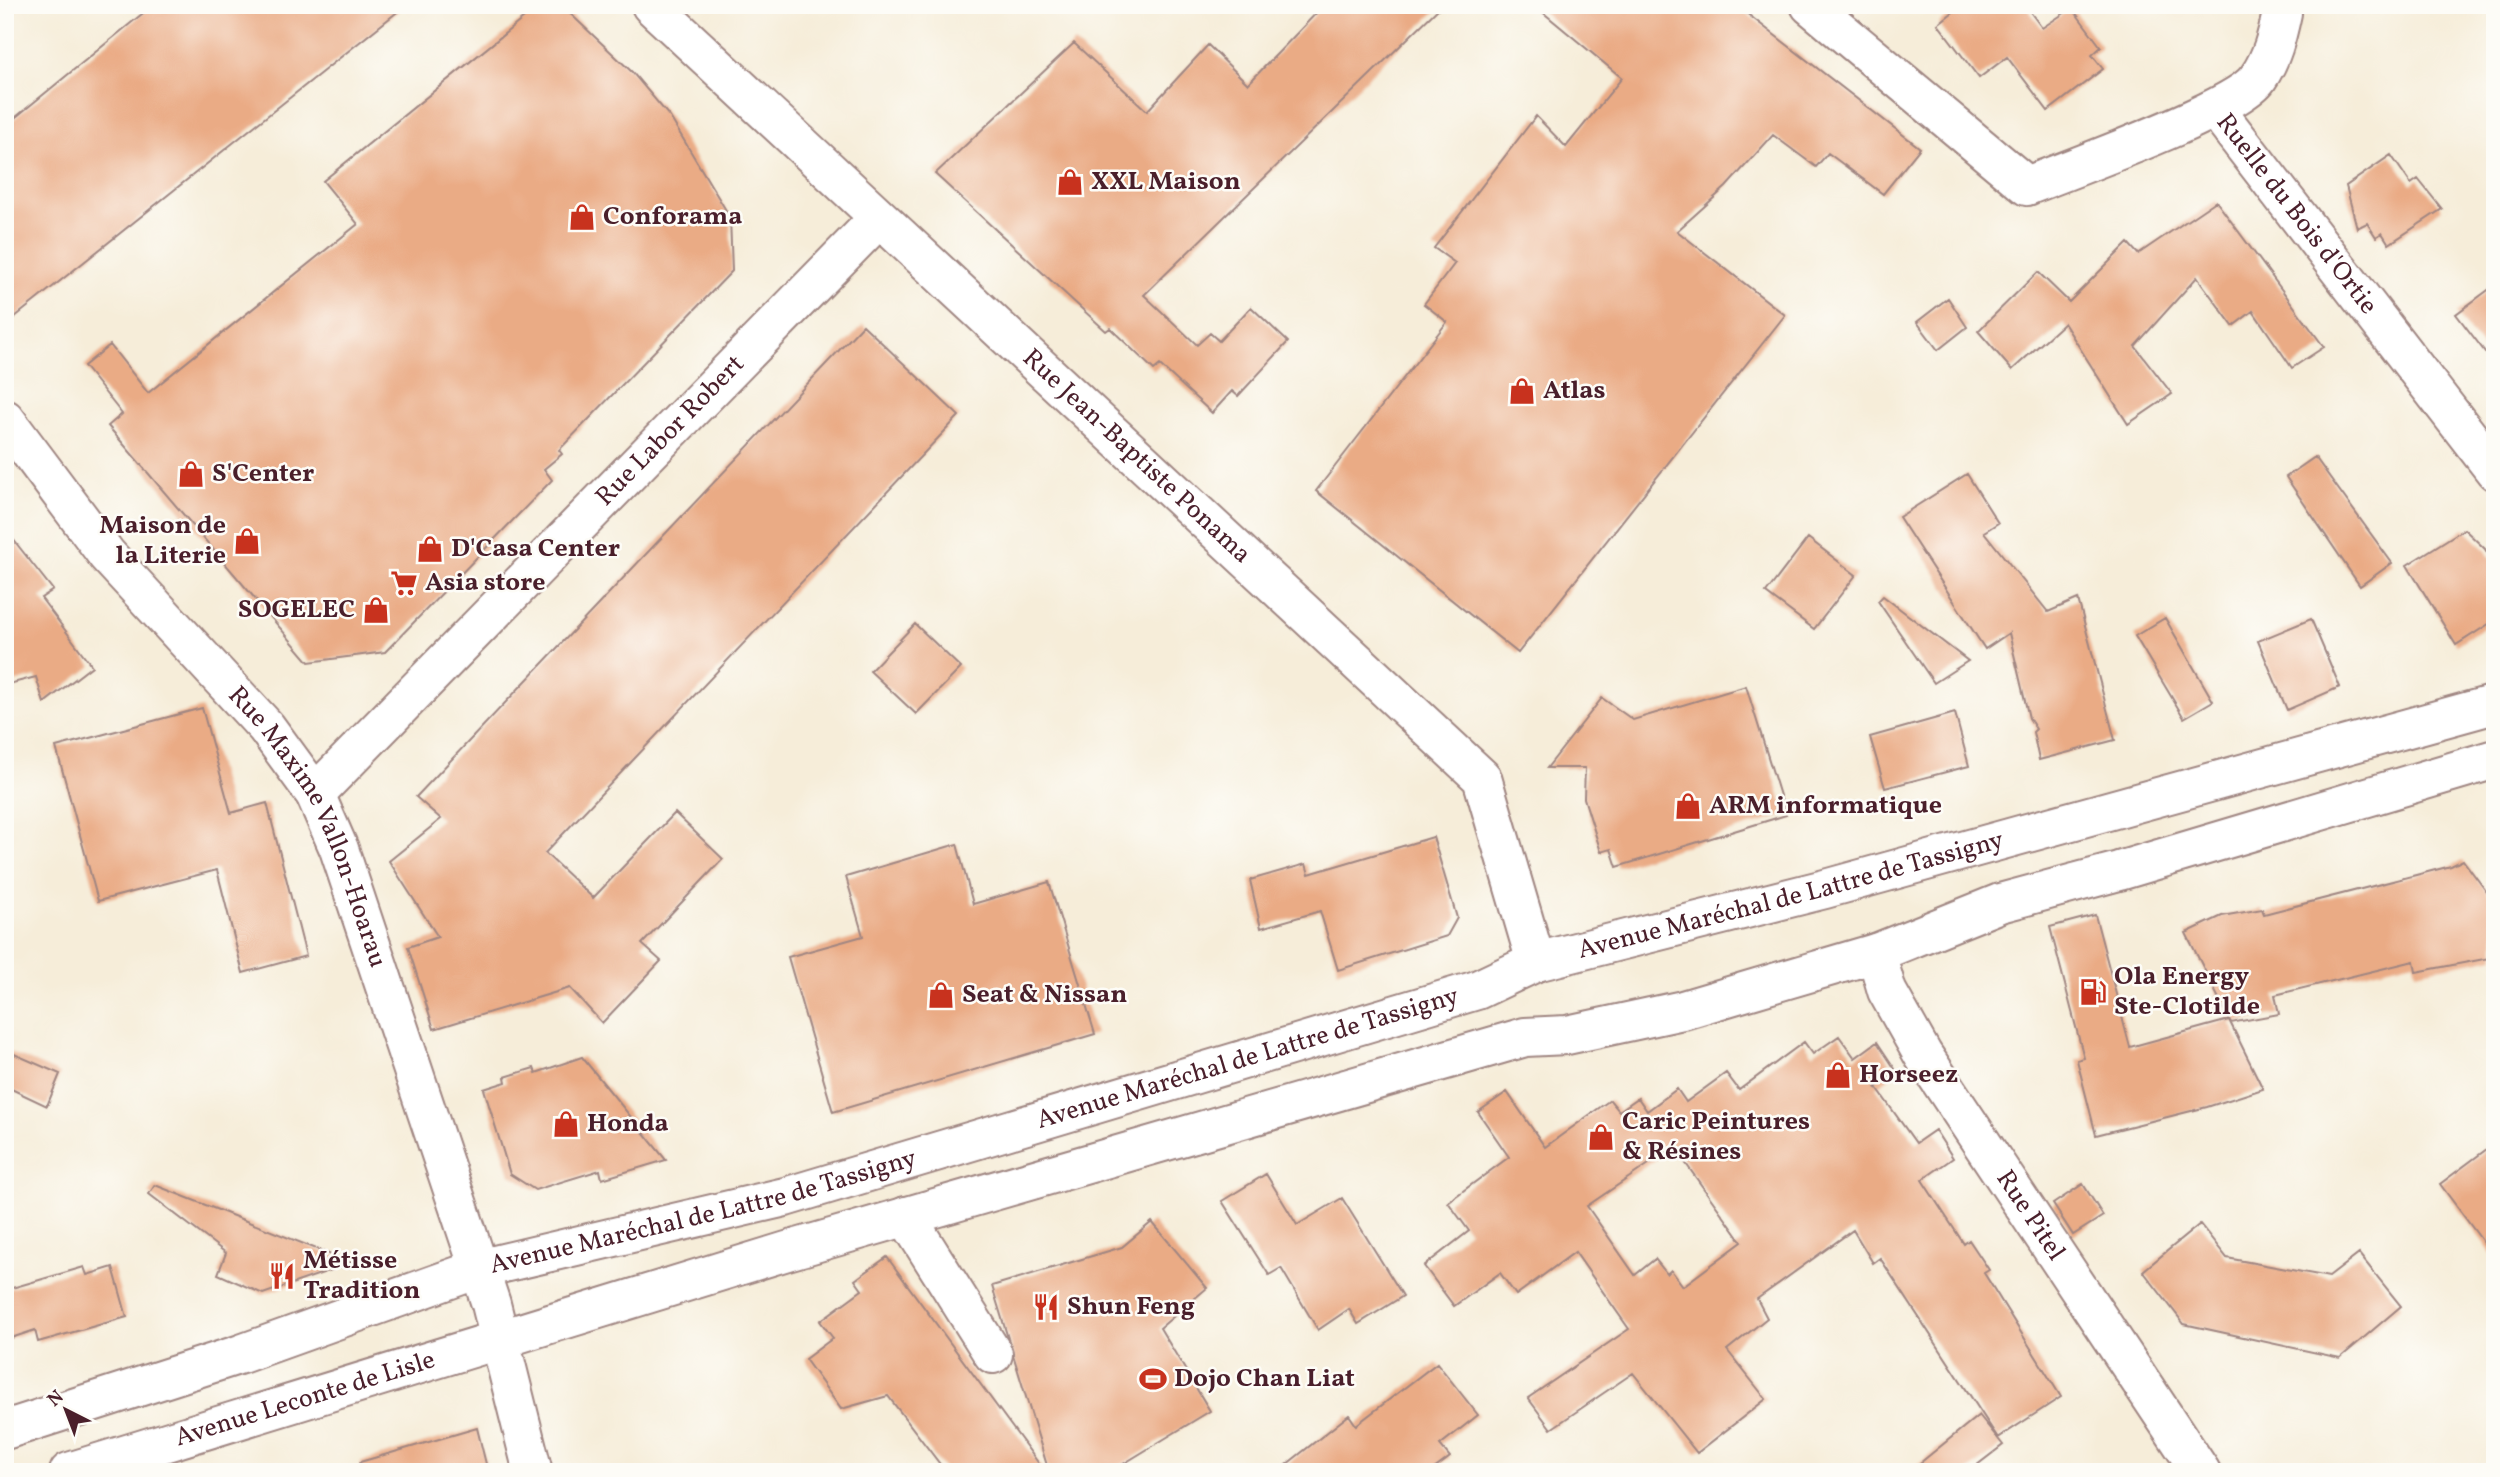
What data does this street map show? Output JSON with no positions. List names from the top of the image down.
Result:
{
  "streets": {
    "main road": [
      "Ruelle du Bois d'Ortie",
      "Rue Labor Robert",
      "Rue Jean-Baptiste Ponama",
      "Rue Maxime Vallon-Hoarau",
      "Avenue Maréchal de Lattre de Tassigny",
      "Rue Pitel",
      "Avenue Leconte de Lisle"
    ]
  },
  "crossings": [
    ["Rue Labor Robert", "Rue Jean-Baptiste Ponama"],
    ["Rue Labor Robert", "Rue Maxime Vallon-Hoarau"],
    ["Rue Jean-Baptiste Ponama", "Avenue Maréchal de Lattre de Tassigny"],
    ["Rue Maxime Vallon-Hoarau", "Avenue Maréchal de Lattre de Tassigny"],
    ["Rue Maxime Vallon-Hoarau", "Avenue Leconte de Lisle"],
    ["Avenue Maréchal de Lattre de Tassigny", "Rue Pitel"],
    ["Avenue Maréchal de Lattre de Tassigny", "Avenue Leconte de Lisle"]
  ],
  "places": {
    "shop": [
      "XXL Maison",
      "Conforama",
      "Atlas",
      "S'Center",
      "Maison de la Literie",
      "D'Casa Center",
      "SOGELEC",
      "ARM informatique",
      "Seat & Nissan",
      "Horseez",
      "Honda",
      "Caric Peintures & Résines"
    ],
    "supermarket": ["Asia store"],
    "fuel station": ["Ola Energy Ste-Clotilde"],
    "restaurant": ["Métisse Tradition", "Shun Feng"],
    "sports": ["Dojo Chan Liat"]
  },
  "north": "top left"
}
